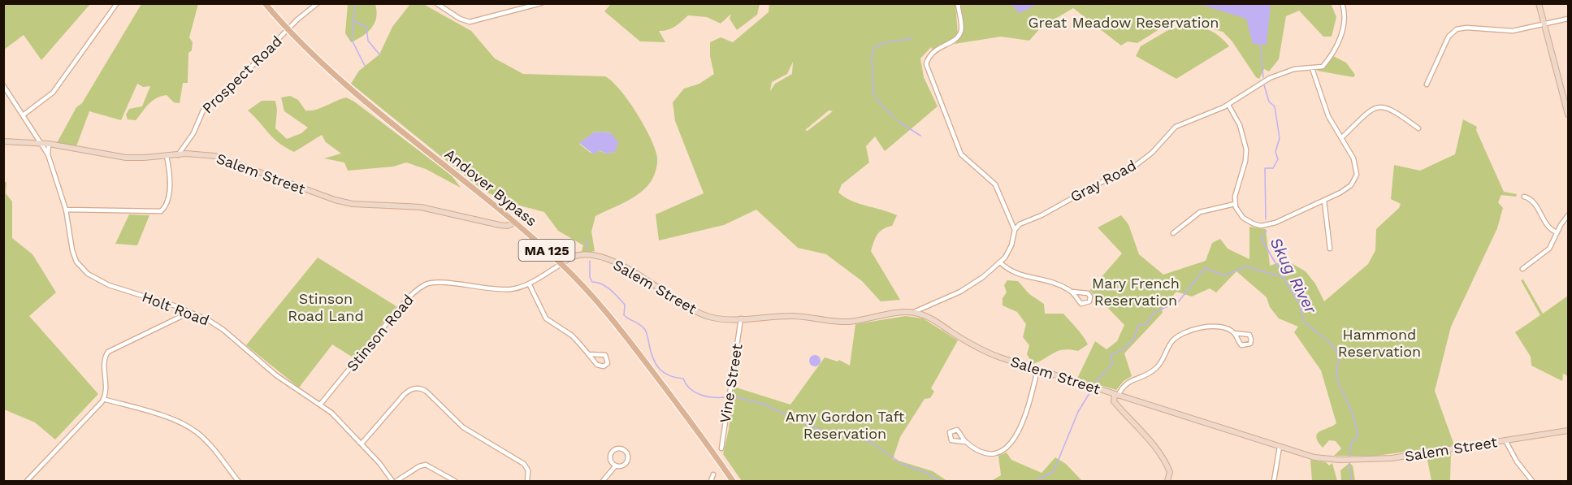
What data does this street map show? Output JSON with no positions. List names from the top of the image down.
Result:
{
  "streets": {
    "main road": ["Andover Bypass", "MA 125"],
    "street": [
      "Prospect Road",
      "Salem Street",
      "Gray Road",
      "Holt Road",
      "Stinson Road",
      "Vine Street"
    ]
  },
  "crossings": [
    ["Prospect Road", "Salem Street"],
    ["Prospect Road", "Andover Bypass"],
    ["Salem Street", "Andover Bypass"],
    ["Salem Street", "Holt Road"],
    ["Salem Street", "Stinson Road"],
    ["Salem Street", "Vine Street"],
    ["Andover Bypass", "Stinson Road"],
    ["Holt Road", "Stinson Road"]
  ],
  "water": ["Skug River"],
  "parks": [
    "Great Meadow Reservation",
    "Mary French Reservation",
    "Stinson Road Land",
    "Hammond Reservation",
    "Amy Gordon Taft Reservation"
  ]
}
